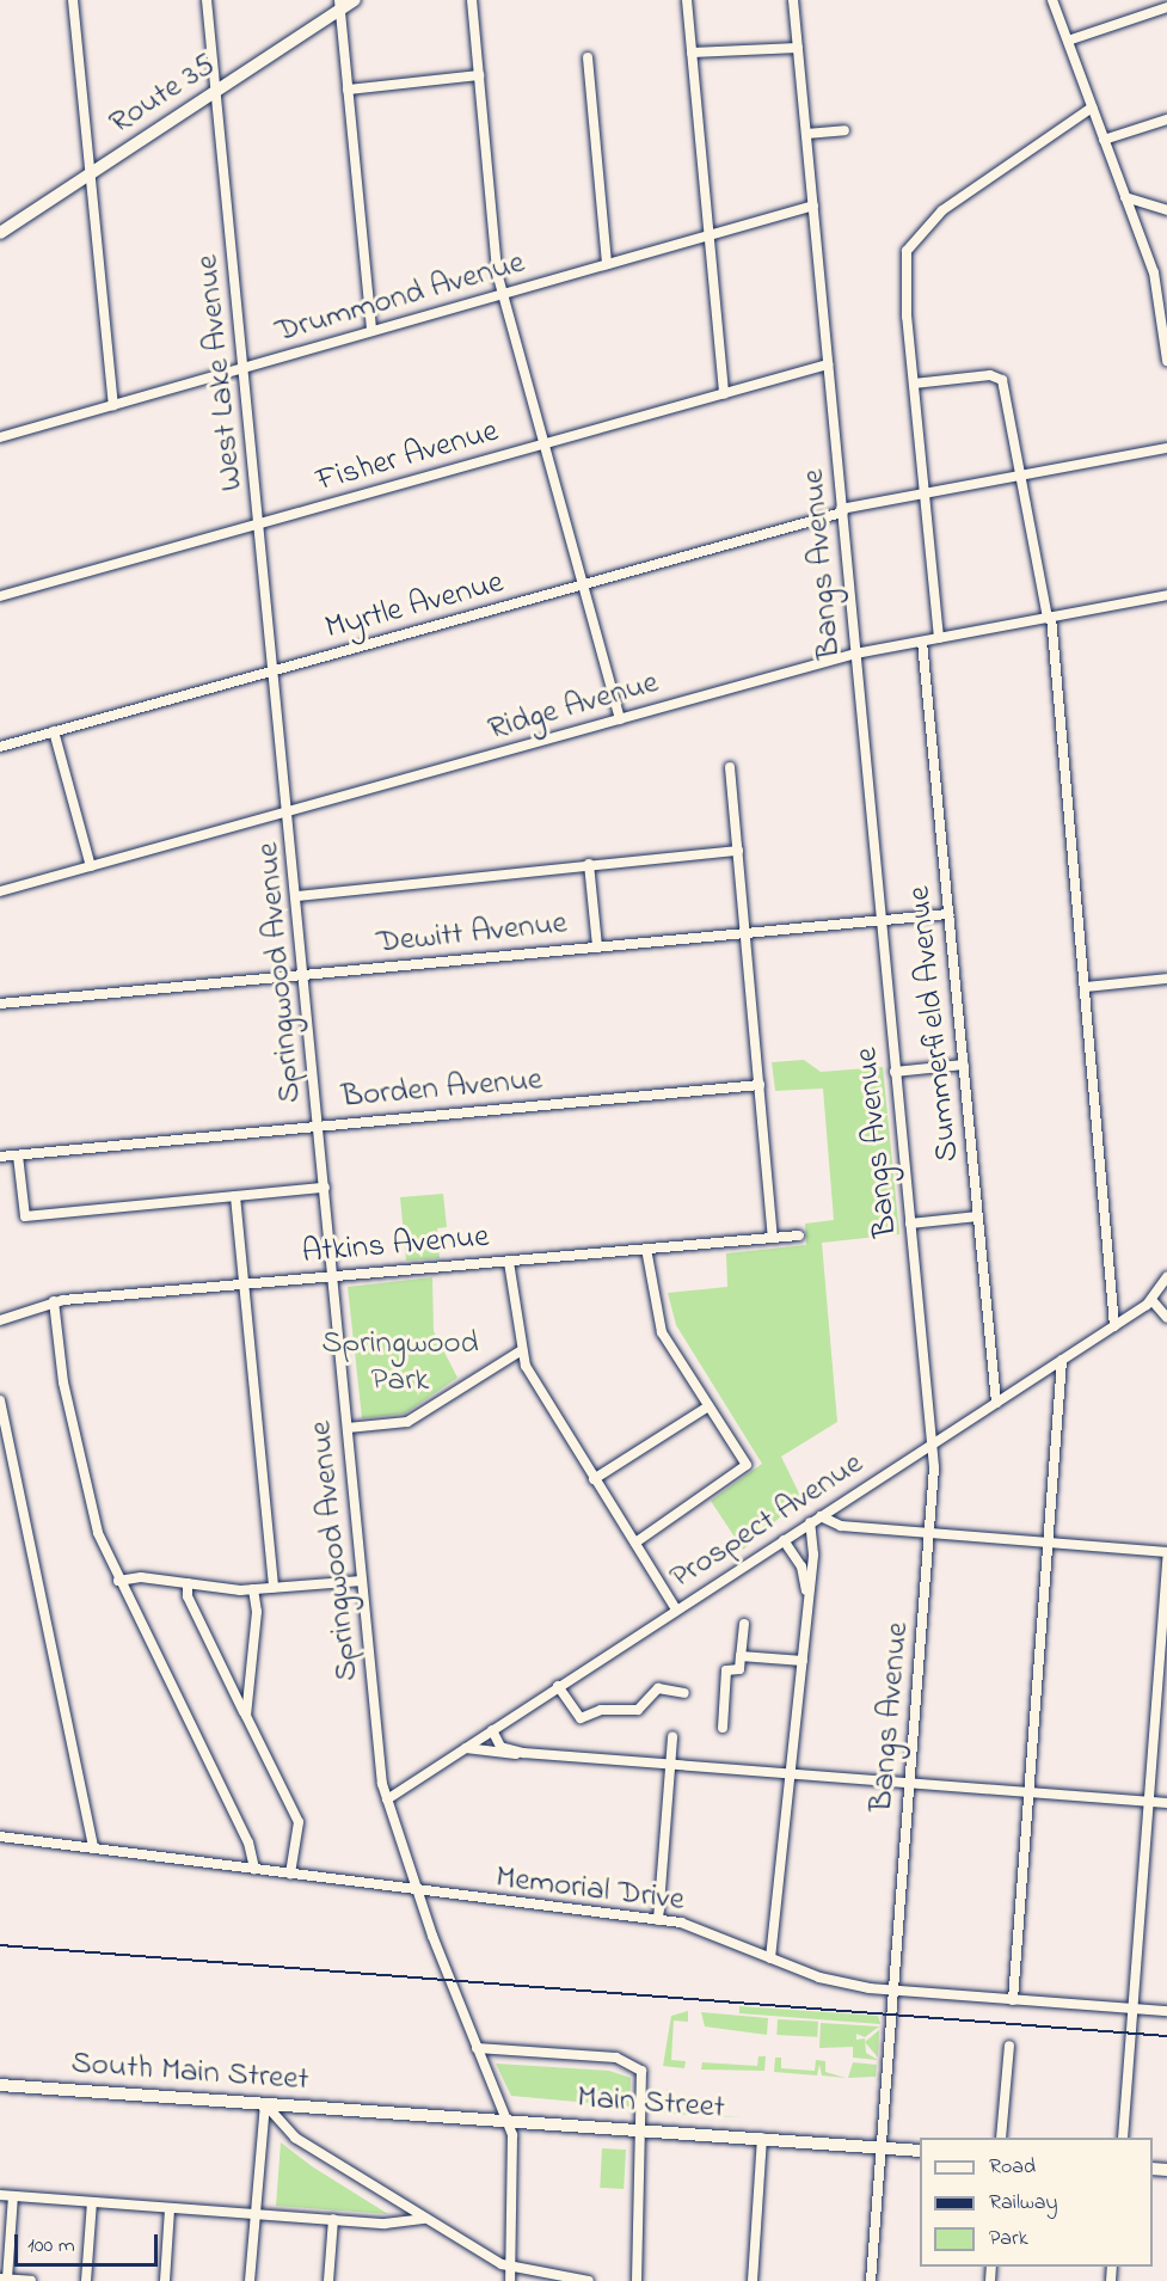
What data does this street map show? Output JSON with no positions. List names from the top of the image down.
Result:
{
  "streets": {
    "main road": ["Route 35", "South Main Street", "Main Street"],
    "street": [
      "Drummond Avenue",
      "West Lake Avenue",
      "Fisher Avenue",
      "Bangs Avenue",
      "Myrtle Avenue",
      "Ridge Avenue",
      "Dewitt Avenue",
      "Springwood Avenue",
      "Summerfield Avenue",
      "Borden Avenue",
      "Atkins Avenue",
      "Prospect Avenue",
      "Memorial Drive"
    ]
  },
  "crossings": [
    ["Route 35", "West Lake Avenue"],
    ["Drummond Avenue", "West Lake Avenue"],
    ["Drummond Avenue", "Bangs Avenue"],
    ["West Lake Avenue", "Fisher Avenue"],
    ["West Lake Avenue", "Myrtle Avenue"],
    ["West Lake Avenue", "Springwood Avenue"],
    ["Fisher Avenue", "Bangs Avenue"],
    ["Bangs Avenue", "Myrtle Avenue"],
    ["Bangs Avenue", "Ridge Avenue"],
    ["Bangs Avenue", "Dewitt Avenue"],
    ["Bangs Avenue", "Prospect Avenue"],
    ["Bangs Avenue", "Memorial Drive"],
    ["Bangs Avenue", "Main Street"],
    ["Ridge Avenue", "Springwood Avenue"],
    ["Ridge Avenue", "Summerfield Avenue"],
    ["Dewitt Avenue", "Springwood Avenue"],
    ["Dewitt Avenue", "Summerfield Avenue"],
    ["Springwood Avenue", "Borden Avenue"],
    ["Springwood Avenue", "Atkins Avenue"],
    ["Springwood Avenue", "Prospect Avenue"],
    ["Springwood Avenue", "Memorial Drive"],
    ["Springwood Avenue", "Main Street"],
    ["Summerfield Avenue", "Prospect Avenue"],
    ["South Main Street", "Main Street"]
  ],
  "parks": ["Springwood Park"],
  "legend": ["Road", "Railway", "Park"],
  "scale_bar": "100 m"
}
